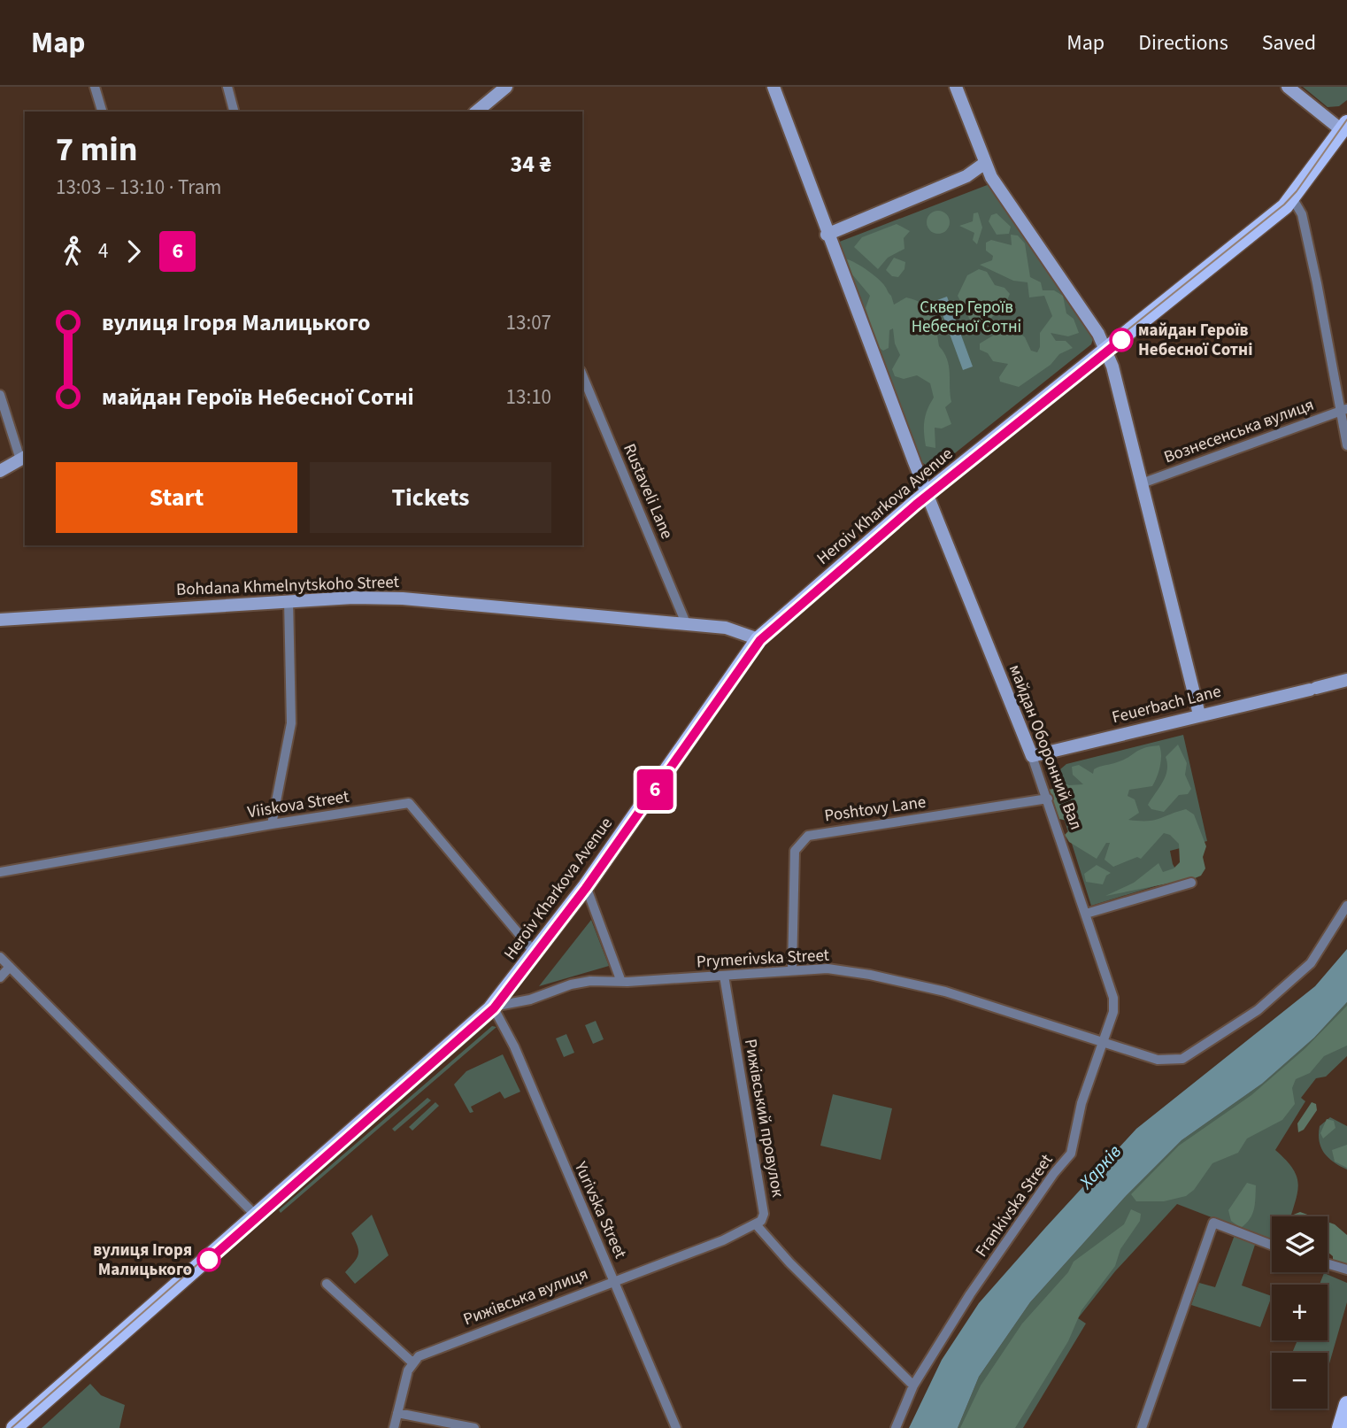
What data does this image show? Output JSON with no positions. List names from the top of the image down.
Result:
{
  "streets": {
    "main road": [
      "Heroiv Kharkova Avenue",
      "Bohdana Khmelnytskoho Street",
      "Feuerbach Lane",
      "майдан Оборонний Вал"
    ],
    "street": [
      "Вознесенська вулиця",
      "Rustaveli Lane",
      "Viiskova Street",
      "Poshtovy Lane",
      "Prymerivska Street",
      "Рижівський провулок",
      "Frankivska Street",
      "Yurivska Street",
      "Рижівська вулиця"
    ]
  },
  "crossings": [
    ["Rustaveli Lane", "Bohdana Khmelnytskoho Street"],
    ["Heroiv Kharkova Avenue", "Bohdana Khmelnytskoho Street"],
    ["Heroiv Kharkova Avenue", "майдан Оборонний Вал"],
    ["Heroiv Kharkova Avenue", "Viiskova Street"],
    ["Heroiv Kharkova Avenue", "Prymerivska Street"],
    ["Heroiv Kharkova Avenue", "Yurivska Street"],
    ["Feuerbach Lane", "майдан Оборонний Вал"],
    ["майдан Оборонний Вал", "Poshtovy Lane"],
    ["майдан Оборонний Вал", "Frankivska Street"],
    ["Poshtovy Lane", "Prymerivska Street"],
    ["Prymerivska Street", "Рижівський провулок"],
    ["Prymerivska Street", "Frankivska Street"],
    ["Prymerivska Street", "Yurivska Street"],
    ["Рижівський провулок", "Рижівська вулиця"],
    ["Yurivska Street", "Рижівська вулиця"]
  ],
  "water": ["Харків"],
  "parks": ["Сквер Героїв Небесної Сотні"],
  "places": ["майдан Героїв Небесної Сотні", "вулиця Ігоря Малицького"],
  "lines": ["tram line 6"],
  "page": {
    "header": "Map",
    "nav": ["Map", "Directions", "Saved"],
    "on_map": "6",
    "heading": ["7 min", "13:03 – 13:10 · Tram", "34 ₴"],
    "legs": ["4", "6"],
    "list": [
      {
        "name": "вулиця Ігоря Малицького",
        "value": "13:07"
      },
      {
        "name": "майдан Героїв Небесної Сотні",
        "value": "13:10"
      }
    ],
    "buttons": ["Start", "Tickets"],
    "map_buttons": ["+", "−"]
  }
}
